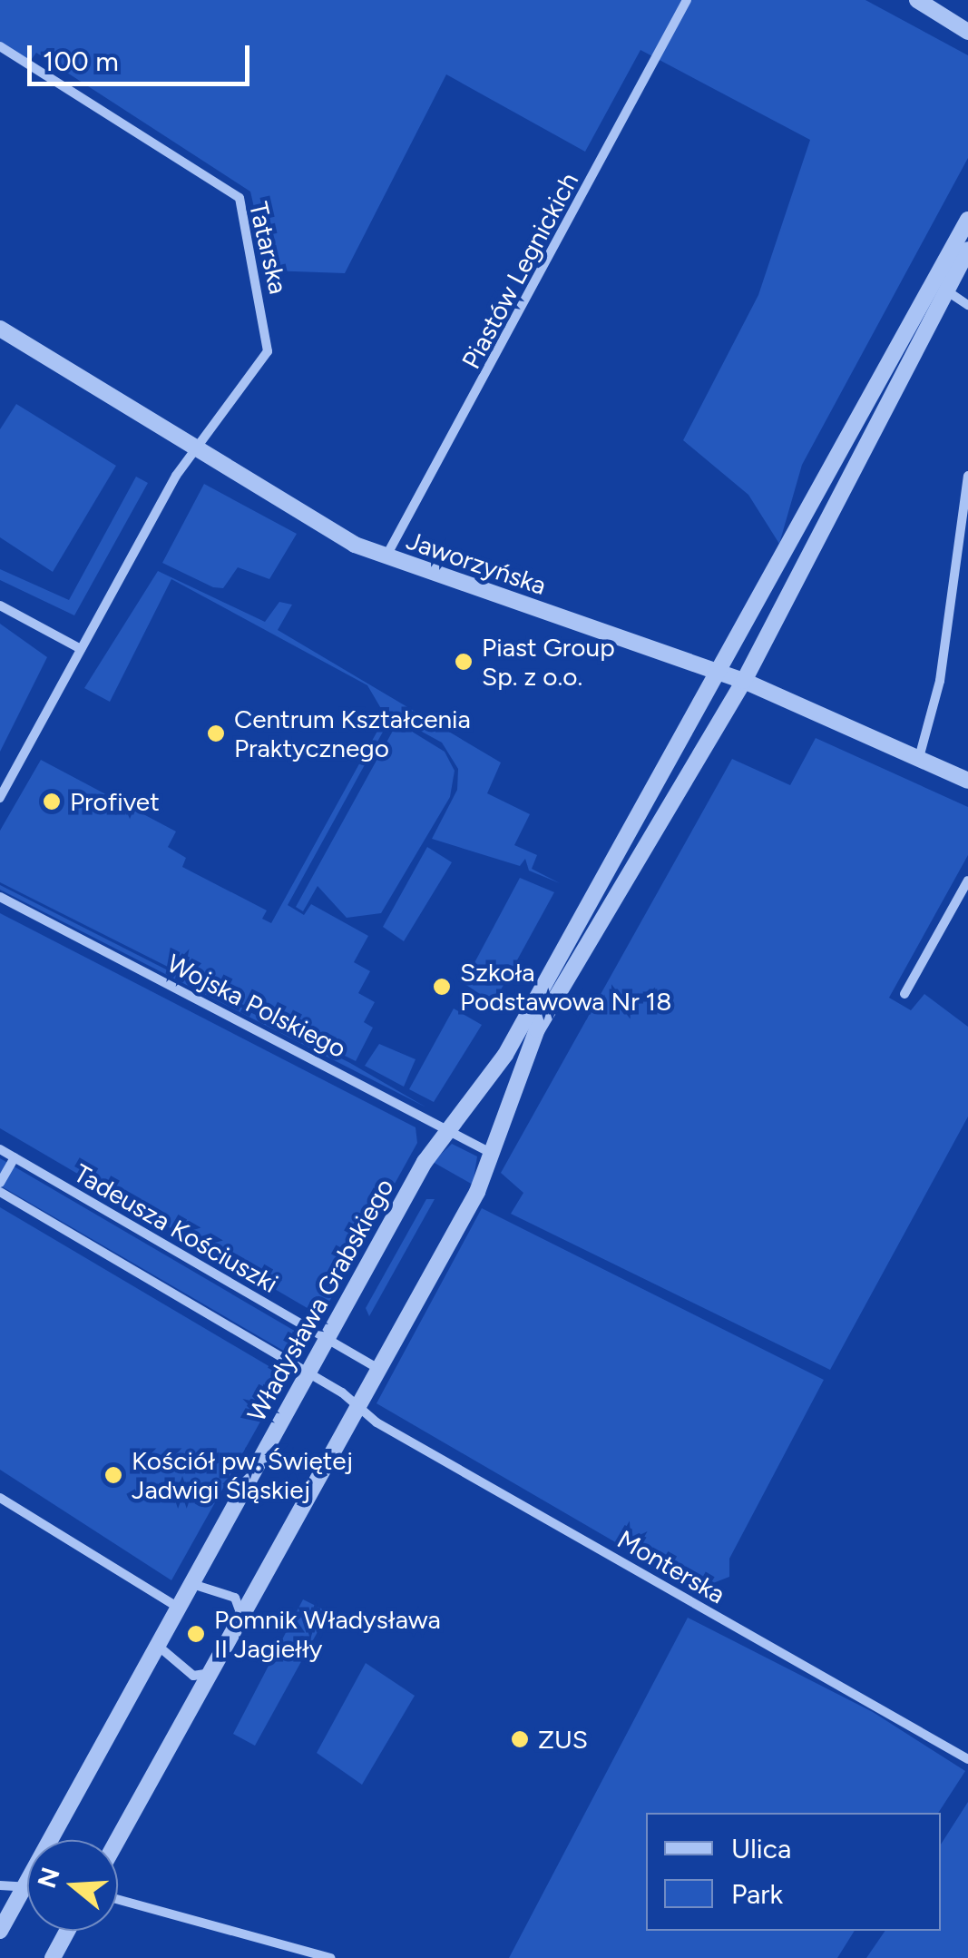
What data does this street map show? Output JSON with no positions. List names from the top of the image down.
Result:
{
  "streets": {
    "street": [
      "Tatarska",
      "Piastów Legnickich",
      "Jaworzyńska",
      "Wojska Polskiego",
      "Tadeusza Kościuszki",
      "Władysława Grabskiego",
      "Monterska"
    ]
  },
  "crossings": [
    ["Tatarska", "Jaworzyńska"],
    ["Piastów Legnickich", "Jaworzyńska"],
    ["Jaworzyńska", "Władysława Grabskiego"],
    ["Wojska Polskiego", "Władysława Grabskiego"],
    ["Tadeusza Kościuszki", "Władysława Grabskiego"],
    ["Władysława Grabskiego", "Monterska"]
  ],
  "places": [
    "Piast Group Sp. z o.o.",
    "Centrum Kształcenia Praktycznego",
    "Profivet",
    "Szkoła Podstawowa Nr 18",
    "Kościół pw. Świętej Jadwigi Śląskiej",
    "Pomnik Władysława II Jagiełły",
    "ZUS"
  ],
  "legend": ["Ulica", "Park"],
  "scale_bar": "100 m",
  "north": "left"
}
